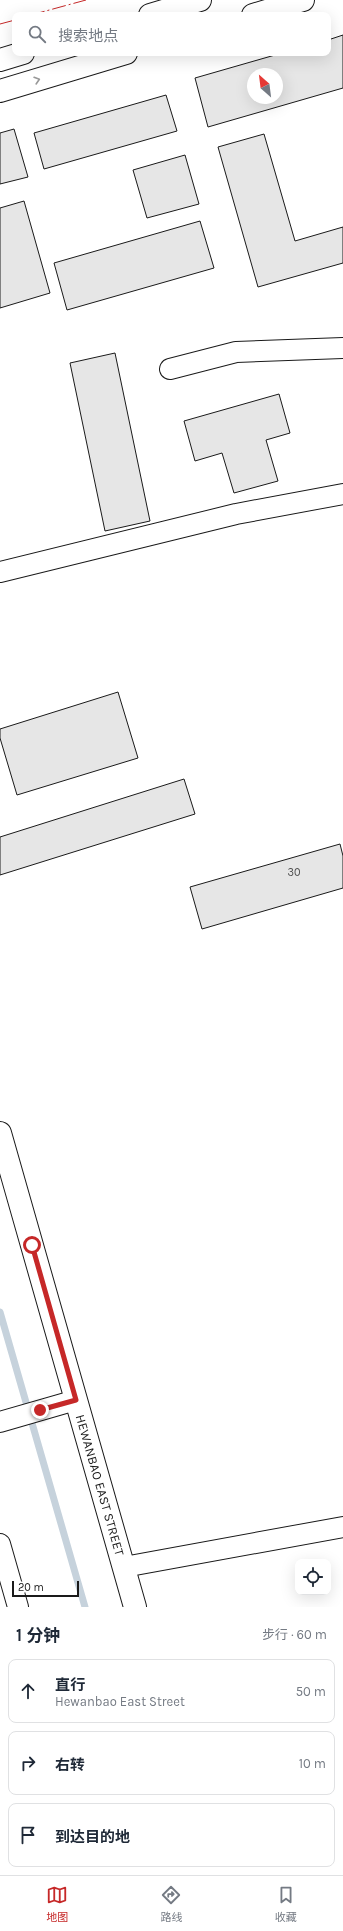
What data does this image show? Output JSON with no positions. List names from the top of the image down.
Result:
{
  "streets": {
    "street": ["HEWANBAO EAST STREET"]
  },
  "house_numbers": ["30"],
  "scale_bar": "20 m",
  "north": "top left",
  "page": {
    "search": "搜索地点",
    "scale": "20 m",
    "heading": ["1 分钟", "步行 · 60 m"],
    "list": [
      ["直行", "Hewanbao East Street", "50 m"],
      ["右转", "10 m"],
      "到达目的地"
    ],
    "nav": ["地图", "路线", "收藏"]
  }
}
